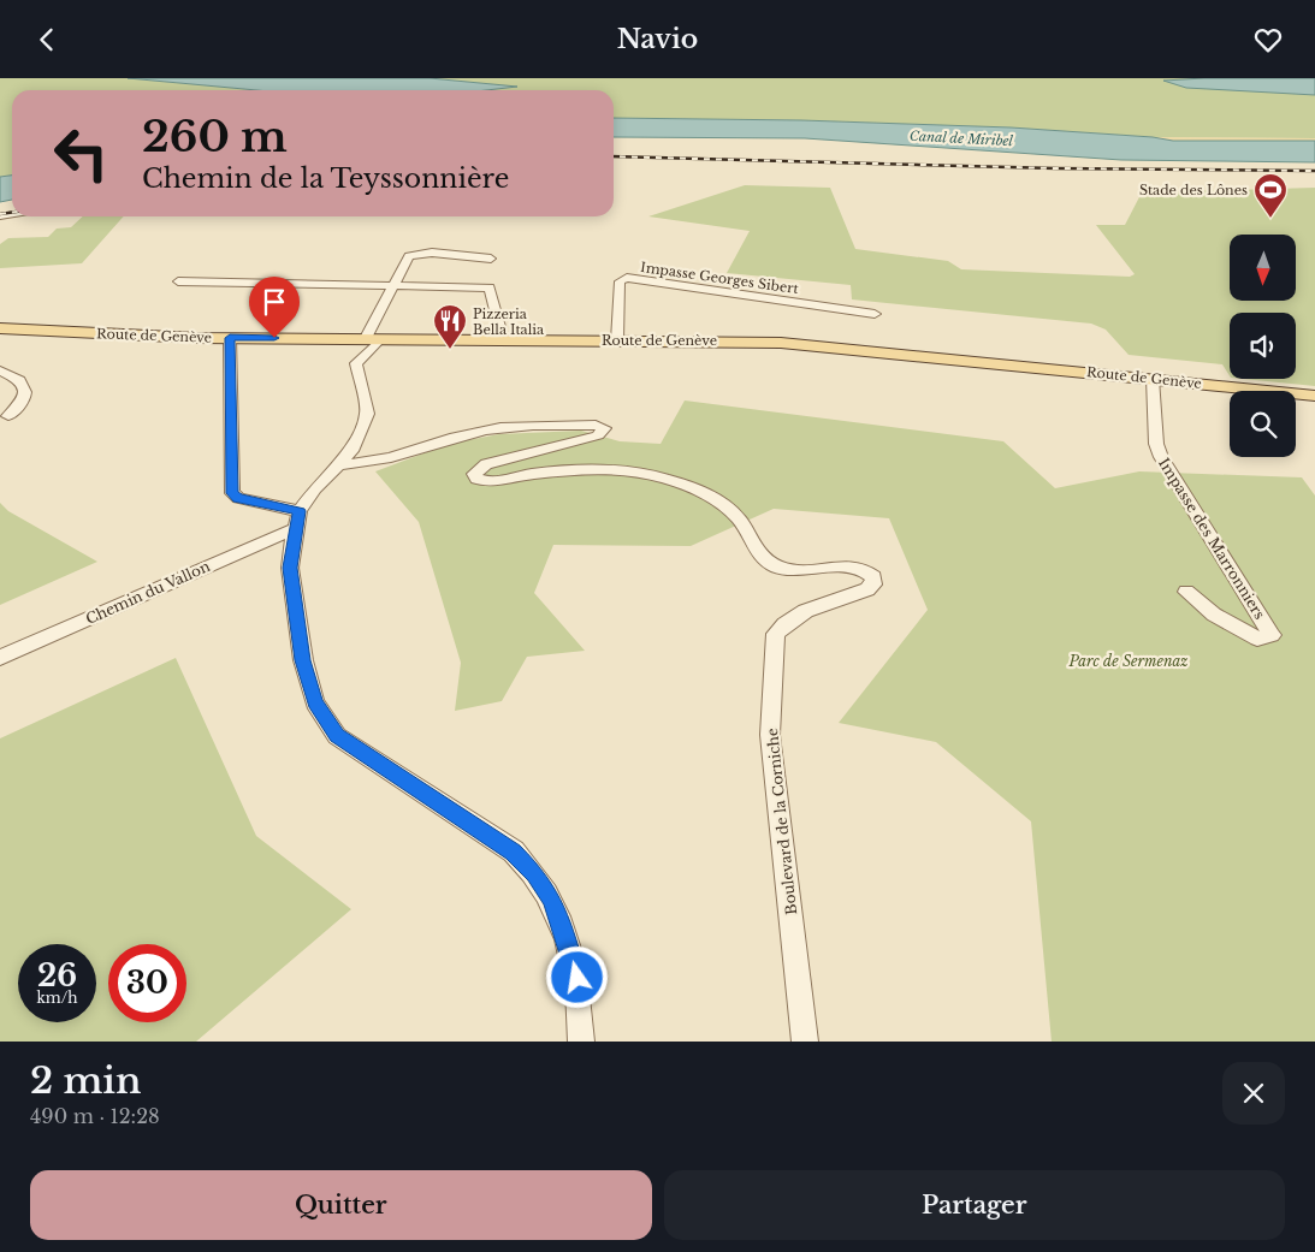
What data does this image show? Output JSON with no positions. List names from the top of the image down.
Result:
{
  "streets": {
    "main road": ["Route de Genève"],
    "street": [
      "Impasse Georges Sibert",
      "Impasse des Marronniers",
      "Chemin du Vallon",
      "Boulevard de la Corniche"
    ]
  },
  "crossings": [
    ["Impasse Georges Sibert", "Route de Genève"],
    ["Route de Genève", "Impasse des Marronniers"]
  ],
  "water": ["Canal de Miribel"],
  "parks": ["Parc de Sermenaz"],
  "places": {
    "sports": ["Stade des Lônes"],
    "restaurant": ["Pizzeria Bella Italia"]
  },
  "north": "bottom",
  "page": {
    "header": "Navio",
    "turn": ["260 m", "Chemin de la Teyssonnière"],
    "speed": "26 km/h",
    "limit": "30",
    "heading": ["2 min", "490 m · 12:28"],
    "buttons": ["Quitter", "Partager"]
  }
}
